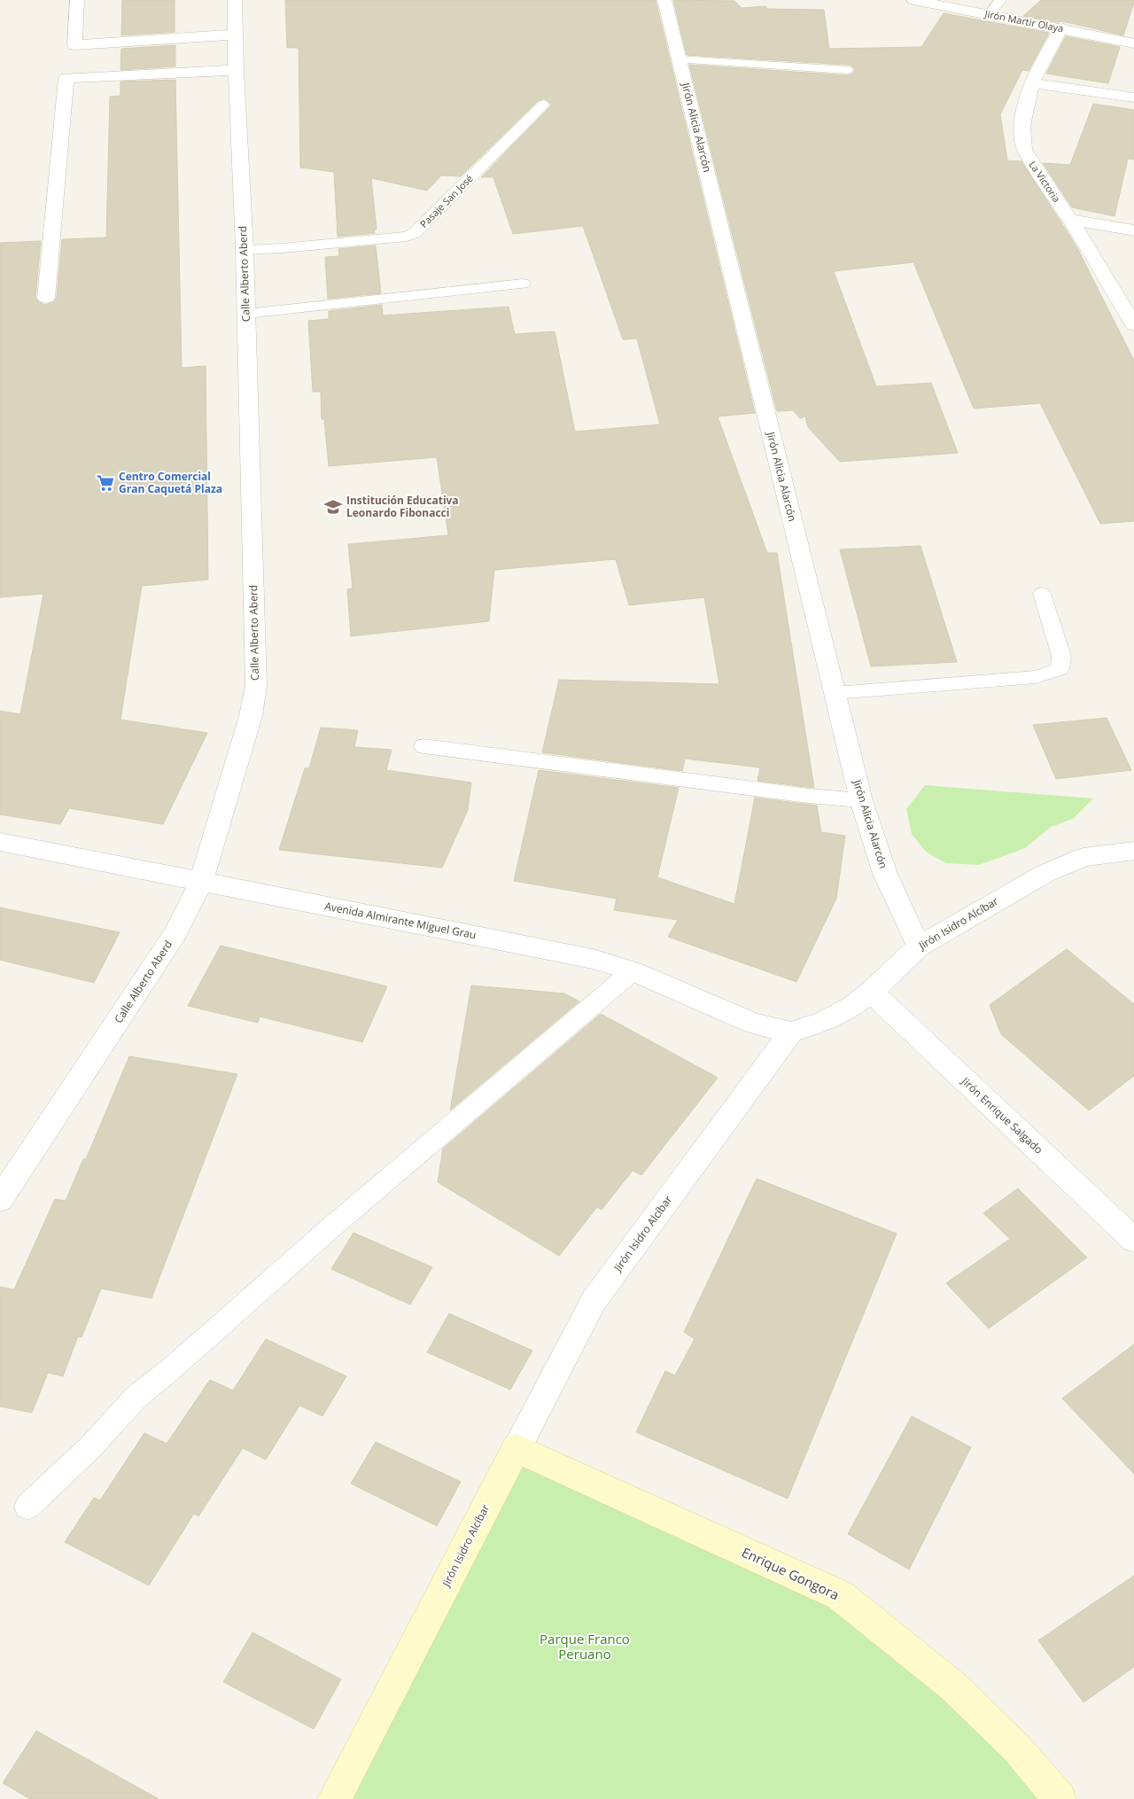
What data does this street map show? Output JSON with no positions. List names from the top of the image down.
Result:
{
  "streets": {
    "street": [
      "Jirón Martir Olaya",
      "Jirón Alicia Alarcón",
      "La Victoria",
      "Calle Alberto Aberd",
      "Avenida Almirante Miguel Grau",
      "Jirón Isidro Alcíbar",
      "Jirón Enrique Salgado",
      "Enrique Gongora"
    ],
    "lane": ["Pasaje San José"]
  },
  "crossings": [
    ["Jirón Martir Olaya", "La Victoria"],
    ["Jirón Alicia Alarcón", "Jirón Isidro Alcíbar"],
    ["Pasaje San José", "Calle Alberto Aberd"],
    ["Calle Alberto Aberd", "Avenida Almirante Miguel Grau"],
    ["Avenida Almirante Miguel Grau", "Jirón Isidro Alcíbar"],
    ["Jirón Isidro Alcíbar", "Jirón Enrique Salgado"],
    ["Jirón Isidro Alcíbar", "Enrique Gongora"]
  ],
  "parks": ["Parque Franco Peruano"],
  "places": {
    "supermarket": ["Centro Comercial Gran Caquetá Plaza"],
    "school or university": ["Institución Educativa Leonardo Fibonacci"]
  }
}
